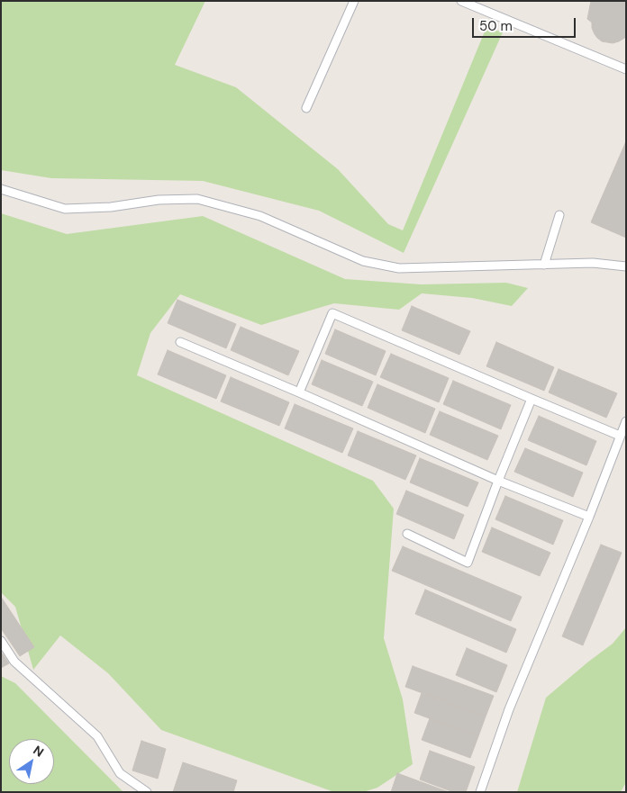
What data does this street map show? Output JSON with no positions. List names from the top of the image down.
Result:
{
  "scale_bar": "50 m",
  "north": "top right"
}
